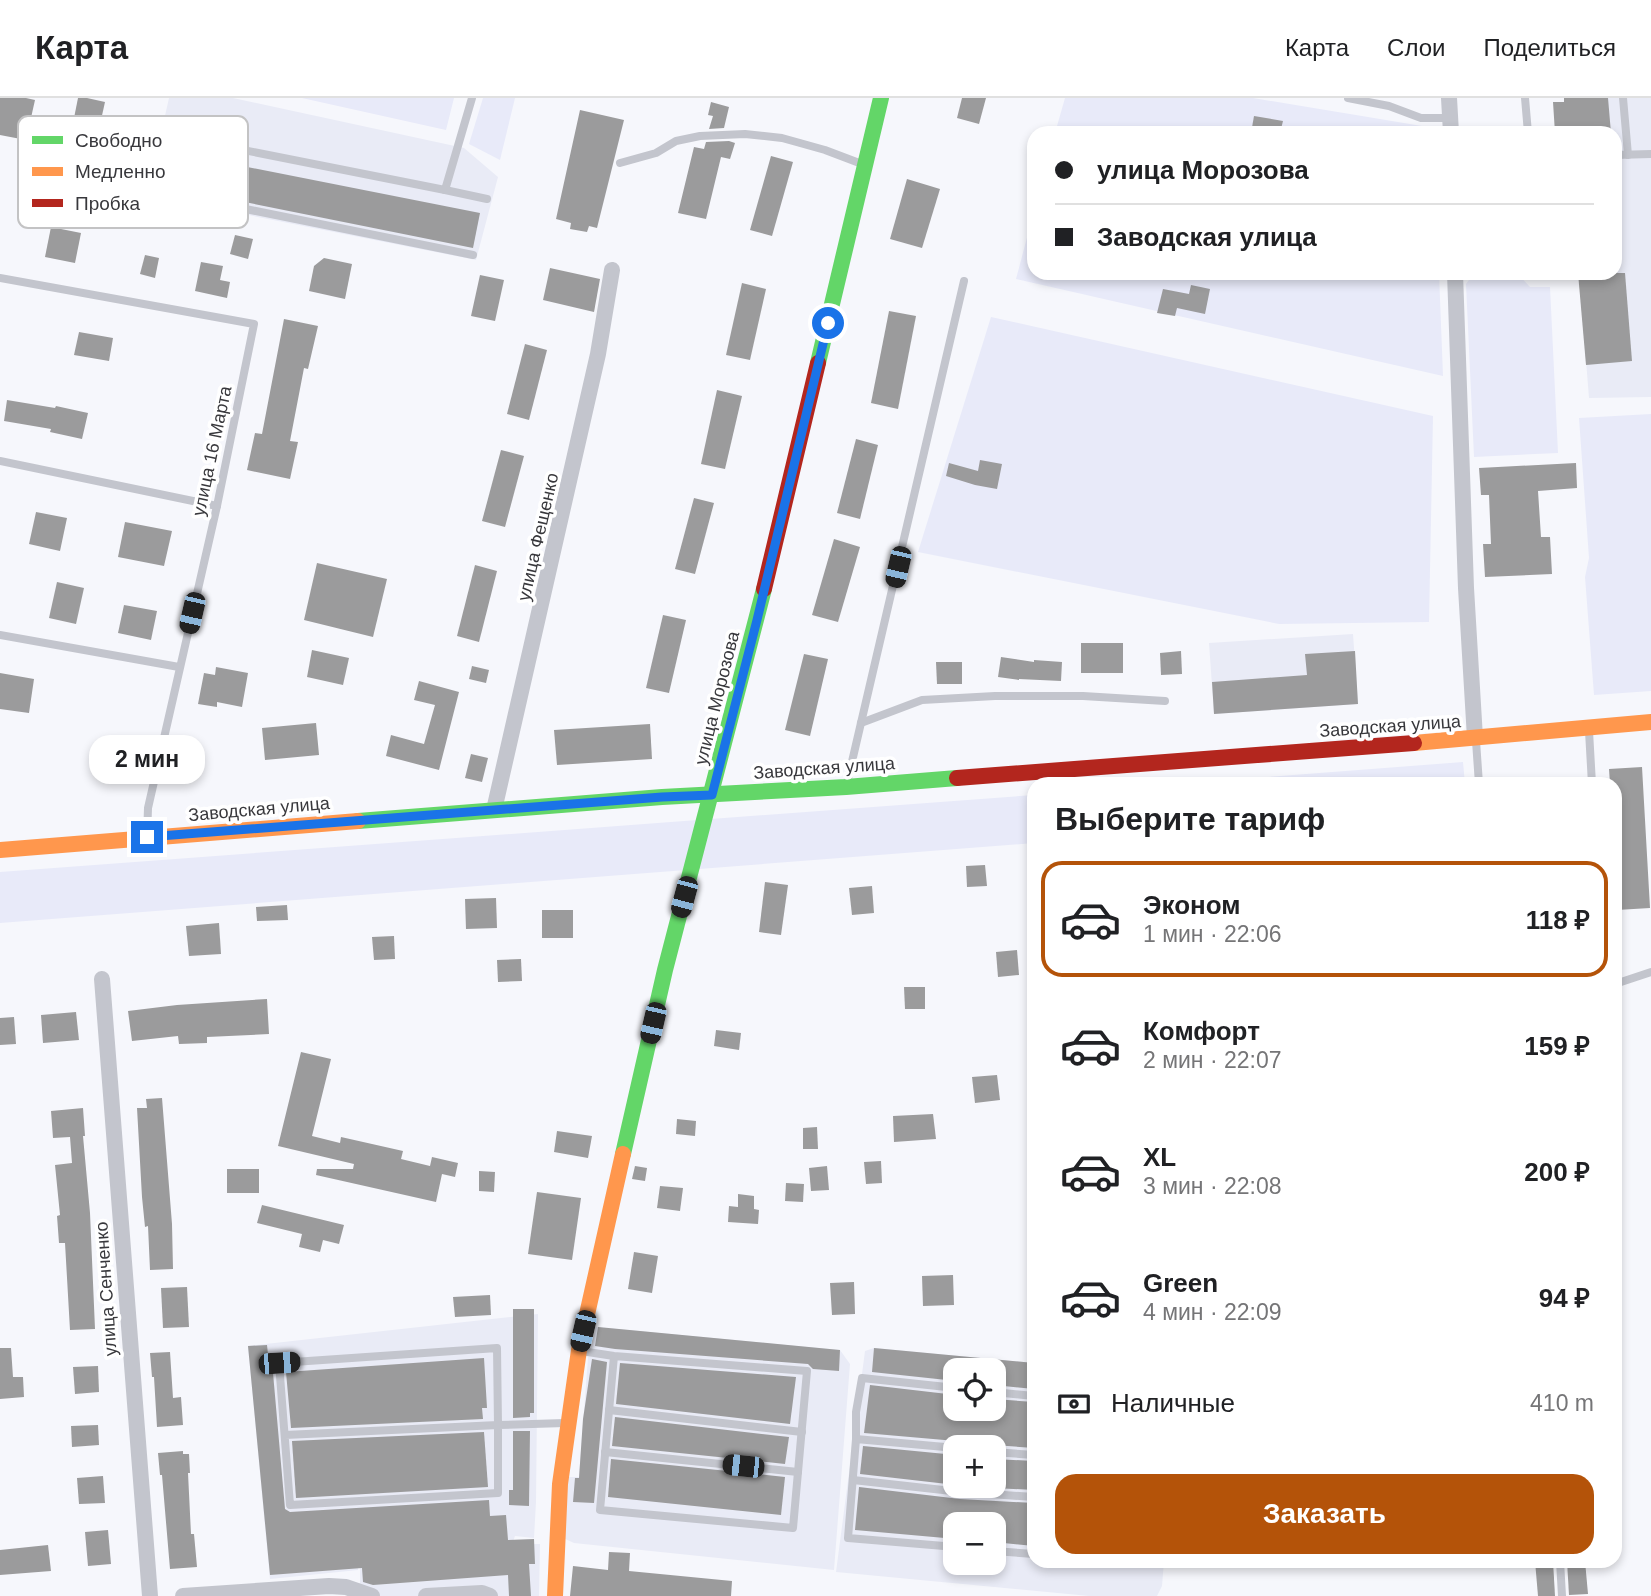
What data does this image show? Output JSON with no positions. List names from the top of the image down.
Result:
{
  "streets": {
    "street": [
      "улица Фещенко",
      "улица Морозова",
      "Заводская улица",
      "улица Сенченко"
    ],
    "lane": ["улица 16 Марта"]
  },
  "crossings": [
    ["улица 16 Марта", "Заводская улица"],
    ["улица Фещенко", "Заводская улица"],
    ["улица Морозова", "Заводская улица"]
  ],
  "legend": ["Свободно", "Медленно", "Пробка"],
  "page": {
    "header": "Карта",
    "nav": ["Карта", "Слои", "Поделиться"],
    "banner": ["улица Морозова", "Заводская улица"],
    "bubble": "2 мин",
    "heading": "Выберите тариф",
    "list": [
      {
        "name": "Эконом",
        "note": "1 мин · 22:06",
        "value": "118 ₽"
      },
      {
        "name": "Комфорт",
        "note": "2 мин · 22:07",
        "value": "159 ₽"
      },
      {
        "name": "XL",
        "note": "3 мин · 22:08",
        "value": "200 ₽"
      },
      {
        "name": "Green",
        "note": "4 мин · 22:09",
        "value": "94 ₽"
      }
    ],
    "map_buttons": ["+", "−"],
    "pay": ["Наличные", "410 m"],
    "buttons": "Заказать"
  }
}
